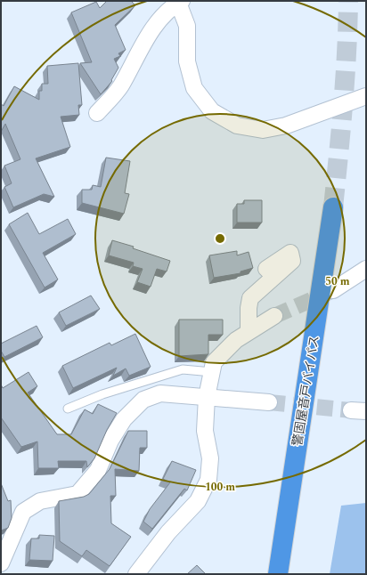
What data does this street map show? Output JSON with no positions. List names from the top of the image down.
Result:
{
  "streets": {
    "highway": ["警固屋音戸バイパス"]
  },
  "rings": ["50 m", "100 m"]
}
